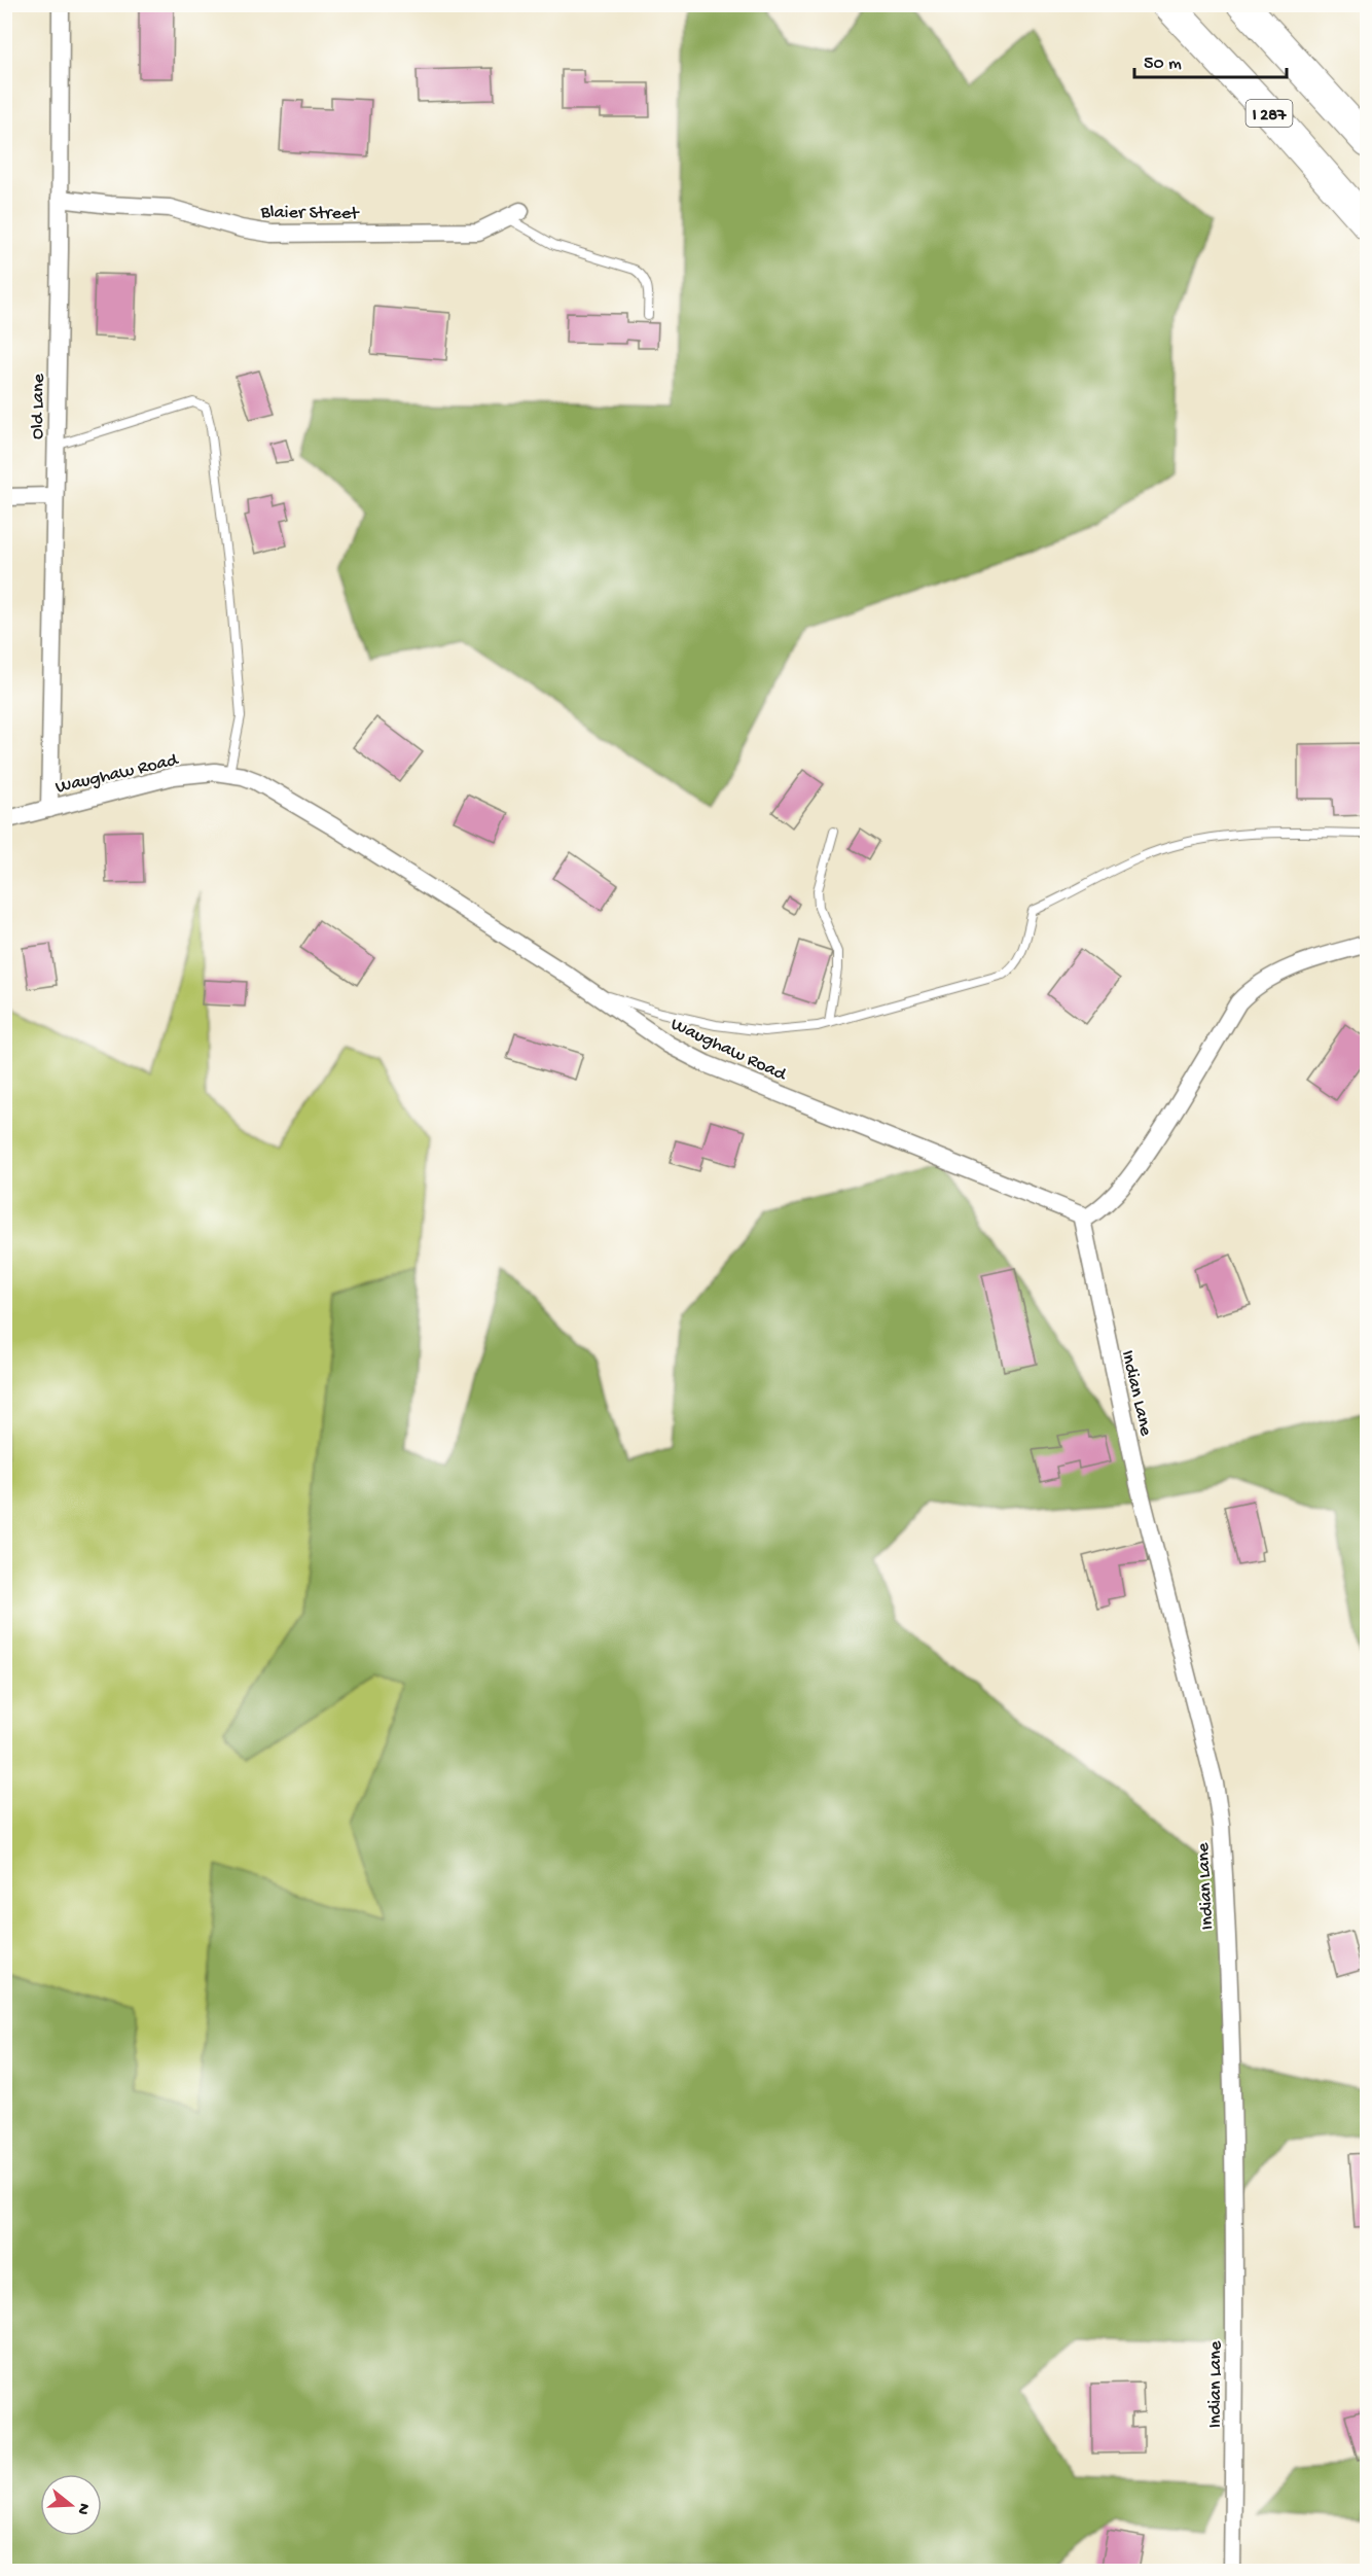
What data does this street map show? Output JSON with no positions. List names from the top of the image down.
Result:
{
  "streets": {
    "highway": ["I 287"],
    "street": [
      "Blaier Street",
      "Old Lane",
      "Waughaw Road",
      "Indian Lane"
    ]
  },
  "crossings": [
    ["Blaier Street", "Old Lane"],
    ["Old Lane", "Waughaw Road"],
    ["Waughaw Road", "Indian Lane"]
  ],
  "scale_bar": "50 m",
  "north": "right"
}
